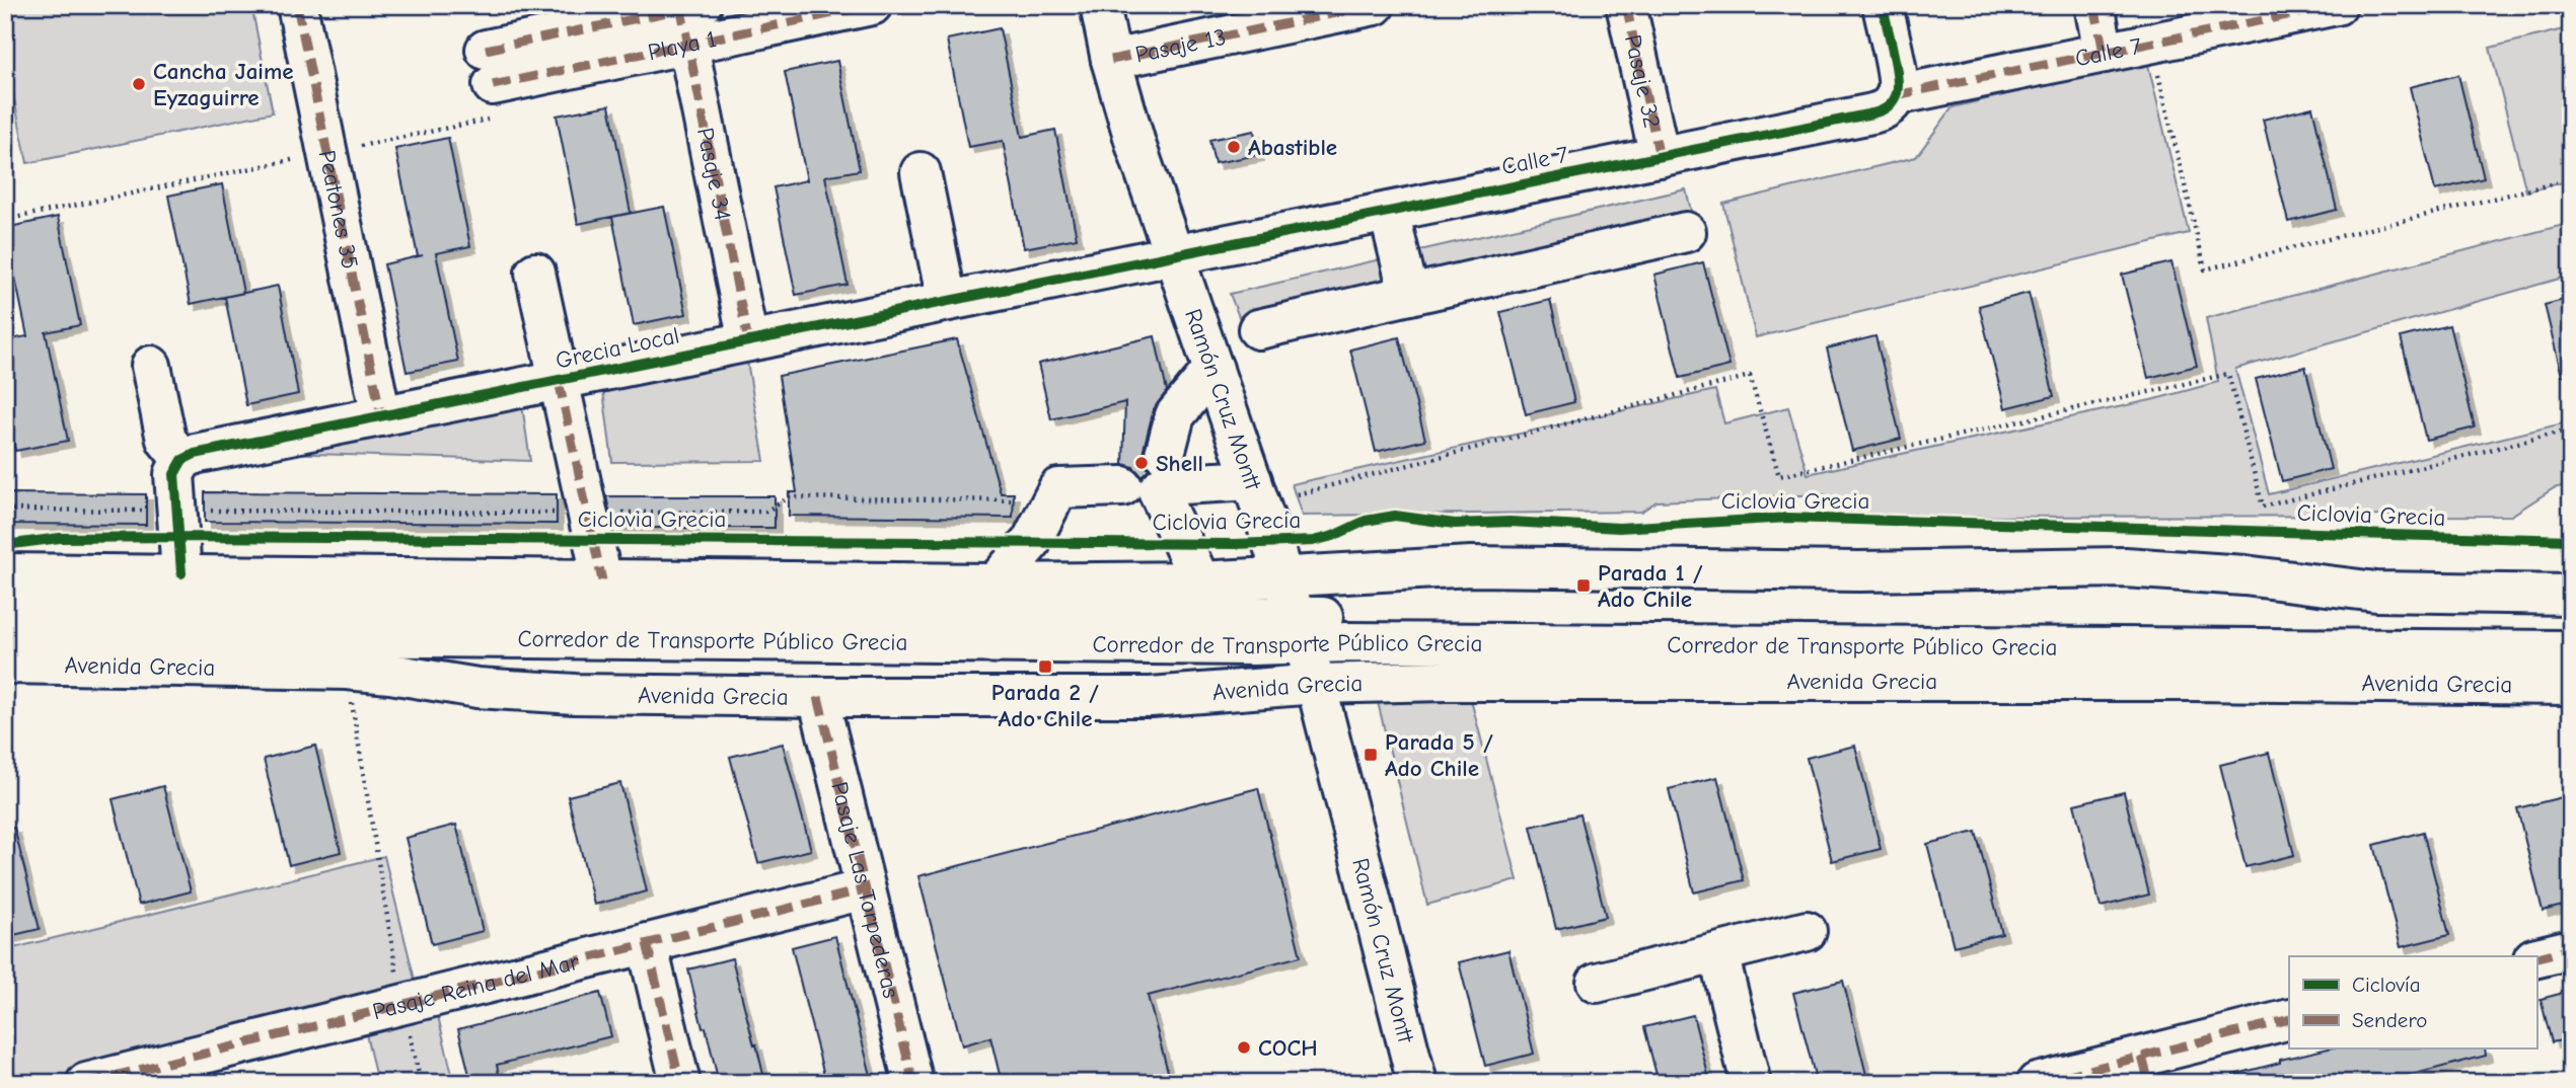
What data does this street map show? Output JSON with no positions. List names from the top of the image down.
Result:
{
  "streets": {
    "street": [
      "Playa 1",
      "Pasaje 13",
      "Calle 7",
      "Pasaje 32",
      "Pasaje 34",
      "Peatones 35",
      "Grecia Local",
      "Ramón Cruz Montt",
      "Corredor de Transporte Público Grecia",
      "Avenida Grecia",
      "Pasaje Las Torpederas",
      "Pasaje Reina del Mar"
    ],
    "cycle path": ["Ciclovia Grecia"]
  },
  "crossings": [
    ["Playa 1", "Pasaje 34"],
    ["Pasaje 13", "Ramón Cruz Montt"],
    ["Calle 7", "Pasaje 32"],
    ["Calle 7", "Grecia Local"],
    ["Calle 7", "Ramón Cruz Montt"],
    ["Pasaje 34", "Grecia Local"],
    ["Peatones 35", "Grecia Local"],
    ["Grecia Local", "Ramón Cruz Montt"],
    ["Ramón Cruz Montt", "Corredor de Transporte Público Grecia"],
    ["Ramón Cruz Montt", "Avenida Grecia"],
    ["Avenida Grecia", "Pasaje Las Torpederas"],
    ["Pasaje Las Torpederas", "Pasaje Reina del Mar"]
  ],
  "places": {
    "other": [
      "Cancha Jaime Eyzaguirre",
      "Abastible",
      "Shell",
      "COCH"
    ],
    "transit": ["Parada 1 / Ado Chile", "Parada 2 / Ado Chile", "Parada 5 / Ado Chile"]
  },
  "legend": ["Ciclovía", "Sendero"]
}
